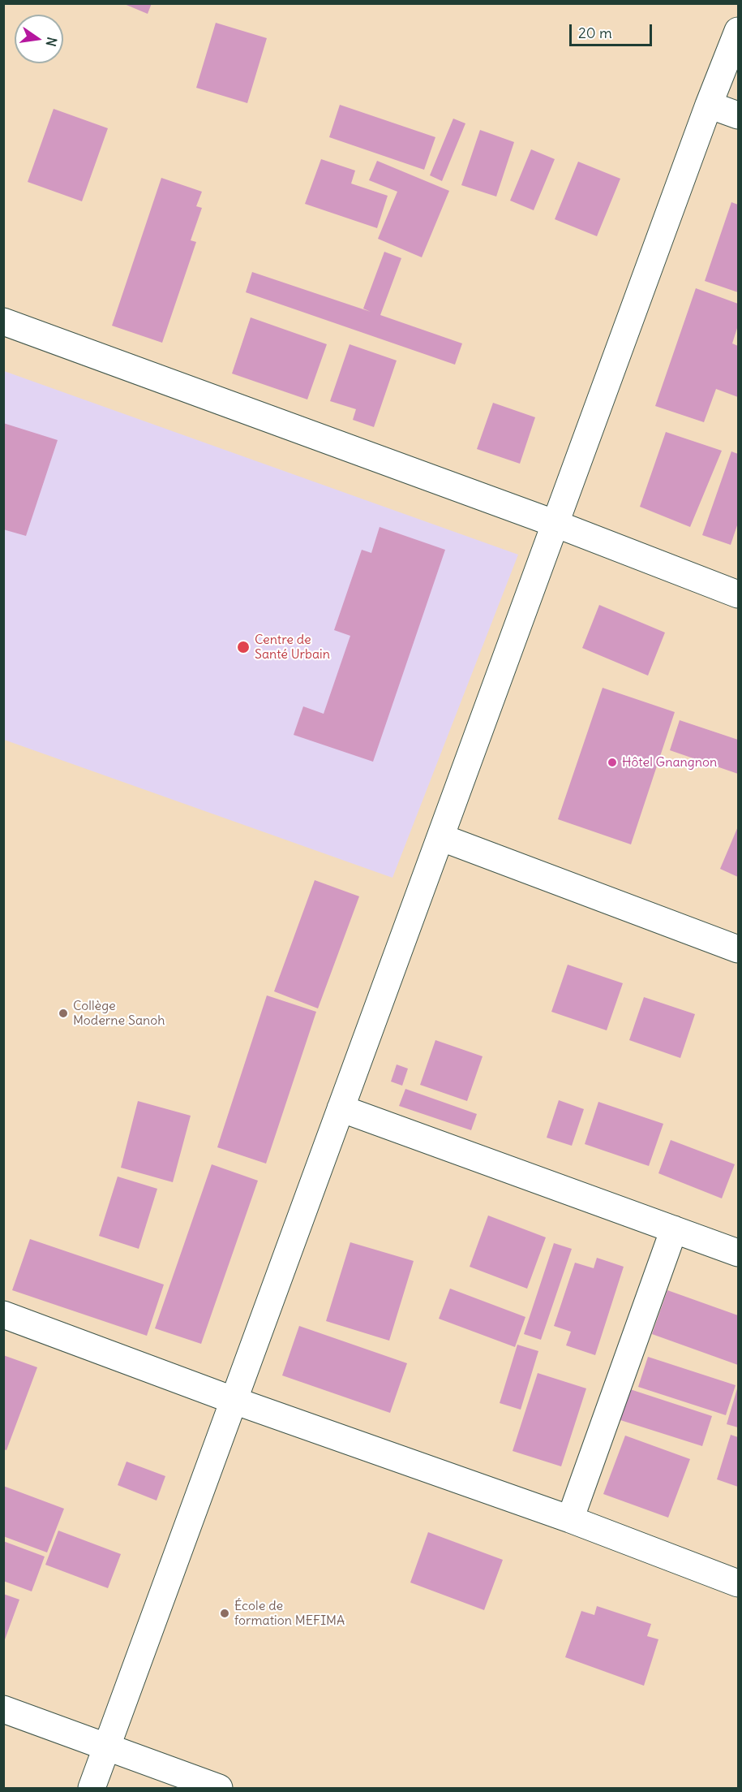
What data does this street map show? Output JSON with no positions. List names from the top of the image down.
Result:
{
  "places": [
    "Centre de Santé Urbain",
    "Hôtel Gnangnon",
    "Collège Moderne Sanoh",
    "École de formation MEFIMA"
  ],
  "scale_bar": "20 m",
  "north": "right"
}
